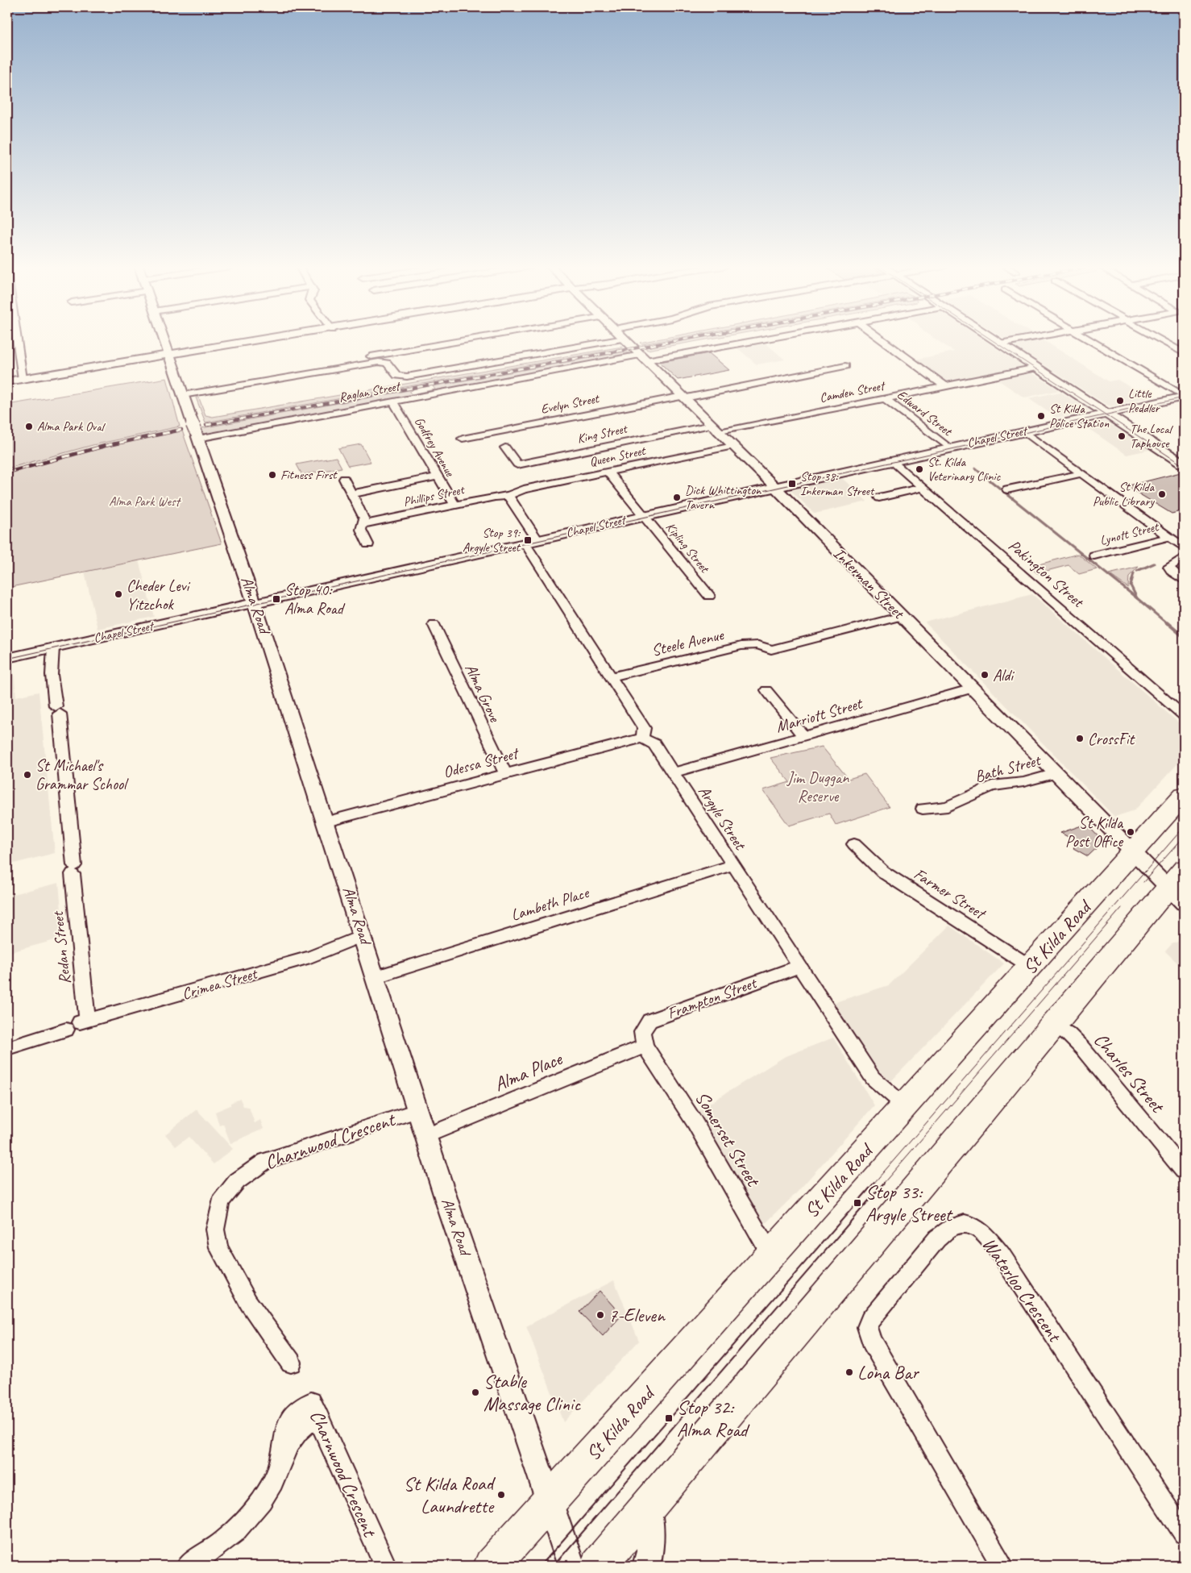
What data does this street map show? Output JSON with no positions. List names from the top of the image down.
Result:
{
  "streets": {
    "highway": ["St Kilda Road"],
    "street": [
      "Raglan Street",
      "Camden Street",
      "Evelyn Street",
      "Edward Street",
      "King Street",
      "Chapel Street",
      "Godfrey Avenue",
      "Queen Street",
      "Phillips Street",
      "Lynott Street",
      "Kipling Street",
      "Pakington Street",
      "Inkerman Street",
      "Alma Road",
      "Steele Avenue",
      "Alma Grove",
      "Marriott Street",
      "Odessa Street",
      "Bath Street",
      "Argyle Street",
      "Farmer Street",
      "Lambeth Place",
      "Redan Street",
      "Crimea Street",
      "Frampton Street",
      "Alma Place",
      "Charles Street",
      "Somerset Street",
      "Charnwood Crescent",
      "Waterloo Crescent"
    ]
  },
  "crossings": [
    ["Raglan Street", "Godfrey Avenue"],
    ["Raglan Street", "Inkerman Street"],
    ["Raglan Street", "Alma Road"],
    ["Camden Street", "Edward Street"],
    ["Camden Street", "King Street"],
    ["Camden Street", "Inkerman Street"],
    ["Evelyn Street", "Inkerman Street"],
    ["Edward Street", "Chapel Street"],
    ["King Street", "Inkerman Street"],
    ["Chapel Street", "Kipling Street"],
    ["Chapel Street", "Pakington Street"],
    ["Chapel Street", "Inkerman Street"],
    ["Chapel Street", "Alma Road"],
    ["Chapel Street", "Redan Street"],
    ["Godfrey Avenue", "Phillips Street"],
    ["Queen Street", "Phillips Street"],
    ["Queen Street", "Kipling Street"],
    ["Queen Street", "Inkerman Street"],
    ["Inkerman Street", "Steele Avenue"],
    ["Inkerman Street", "Marriott Street"],
    ["Inkerman Street", "Bath Street"],
    ["Inkerman Street", "St Kilda Road"],
    ["Alma Road", "Odessa Street"],
    ["Alma Road", "Lambeth Place"],
    ["Alma Road", "St Kilda Road"],
    ["Alma Road", "Crimea Street"],
    ["Alma Road", "Alma Place"],
    ["Alma Road", "Charnwood Crescent"],
    ["Alma Grove", "Odessa Street"],
    ["Marriott Street", "Argyle Street"],
    ["Odessa Street", "Argyle Street"],
    ["Argyle Street", "Lambeth Place"],
    ["Argyle Street", "St Kilda Road"],
    ["Argyle Street", "Frampton Street"],
    ["Farmer Street", "St Kilda Road"],
    ["St Kilda Road", "Somerset Street"],
    ["Redan Street", "Crimea Street"],
    ["Frampton Street", "Alma Place"],
    ["Frampton Street", "Somerset Street"],
    ["Alma Place", "Somerset Street"]
  ],
  "parks": ["Alma Park West", "Jim Duggan Reserve"],
  "places": {
    "other": [
      "Little Peddler",
      "St Kilda Police Station",
      "Alma Park Oval",
      "The Local Taphouse",
      "St. Kilda Veterinary Clinic",
      "Fitness First",
      "St Kilda Public Library",
      "Dick Whittington Tavern",
      "Cheder Levi Yitzchok",
      "Aldi",
      "CrossFit",
      "St Michael's Grammar School",
      "St Kilda Post Office",
      "7-Eleven",
      "Lona Bar",
      "Stable Massage Clinic",
      "St Kilda Road Laundrette"
    ],
    "transit": [
      "Stop 38: Inkerman Street",
      "Stop 39: Argyle Street",
      "Stop 40: Alma Road",
      "Stop 33: Argyle Street",
      "Stop 32: Alma Road"
    ]
  }
}
